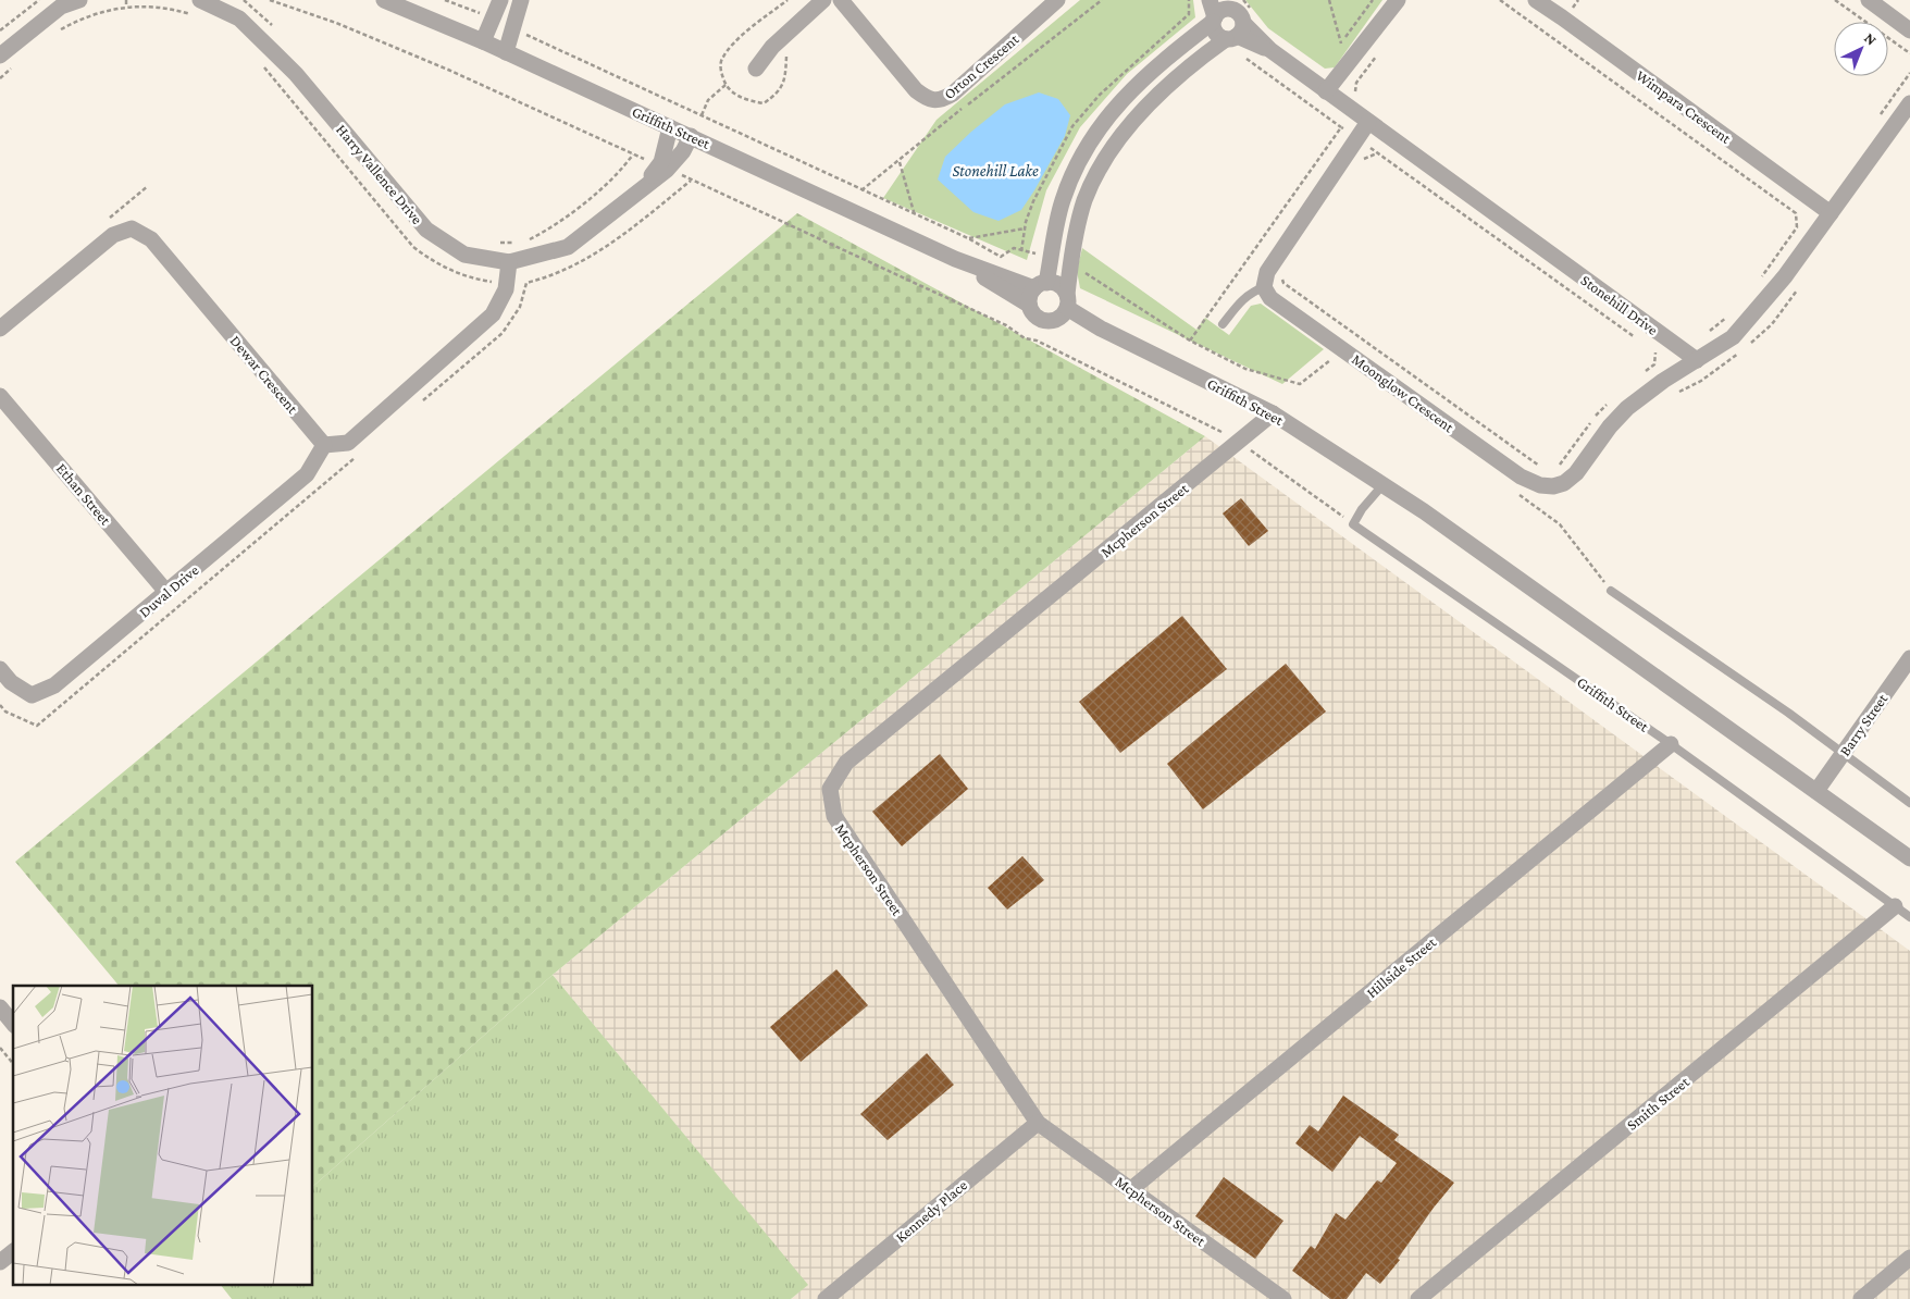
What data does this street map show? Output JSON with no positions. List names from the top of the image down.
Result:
{
  "streets": {
    "street": [
      "Orton Crescent",
      "Wimpara Crescent",
      "Griffith Street",
      "Harry Vallence Drive",
      "Stonehill Drive",
      "Dewar Crescent",
      "Moonglow Crescent",
      "Ethan Street",
      "Mcpherson Street",
      "Duval Drive",
      "Barry Street",
      "Hillside Street",
      "Smith Street",
      "Kennedy Place"
    ]
  },
  "crossings": [
    ["Griffith Street", "Harry Vallence Drive"],
    ["Griffith Street", "Mcpherson Street"],
    ["Griffith Street", "Barry Street"],
    ["Griffith Street", "Hillside Street"],
    ["Griffith Street", "Smith Street"],
    ["Stonehill Drive", "Moonglow Crescent"],
    ["Dewar Crescent", "Duval Drive"],
    ["Ethan Street", "Duval Drive"],
    ["Mcpherson Street", "Hillside Street"],
    ["Mcpherson Street", "Kennedy Place"]
  ],
  "water": ["Stonehill Lake"],
  "north": "top right"
}
